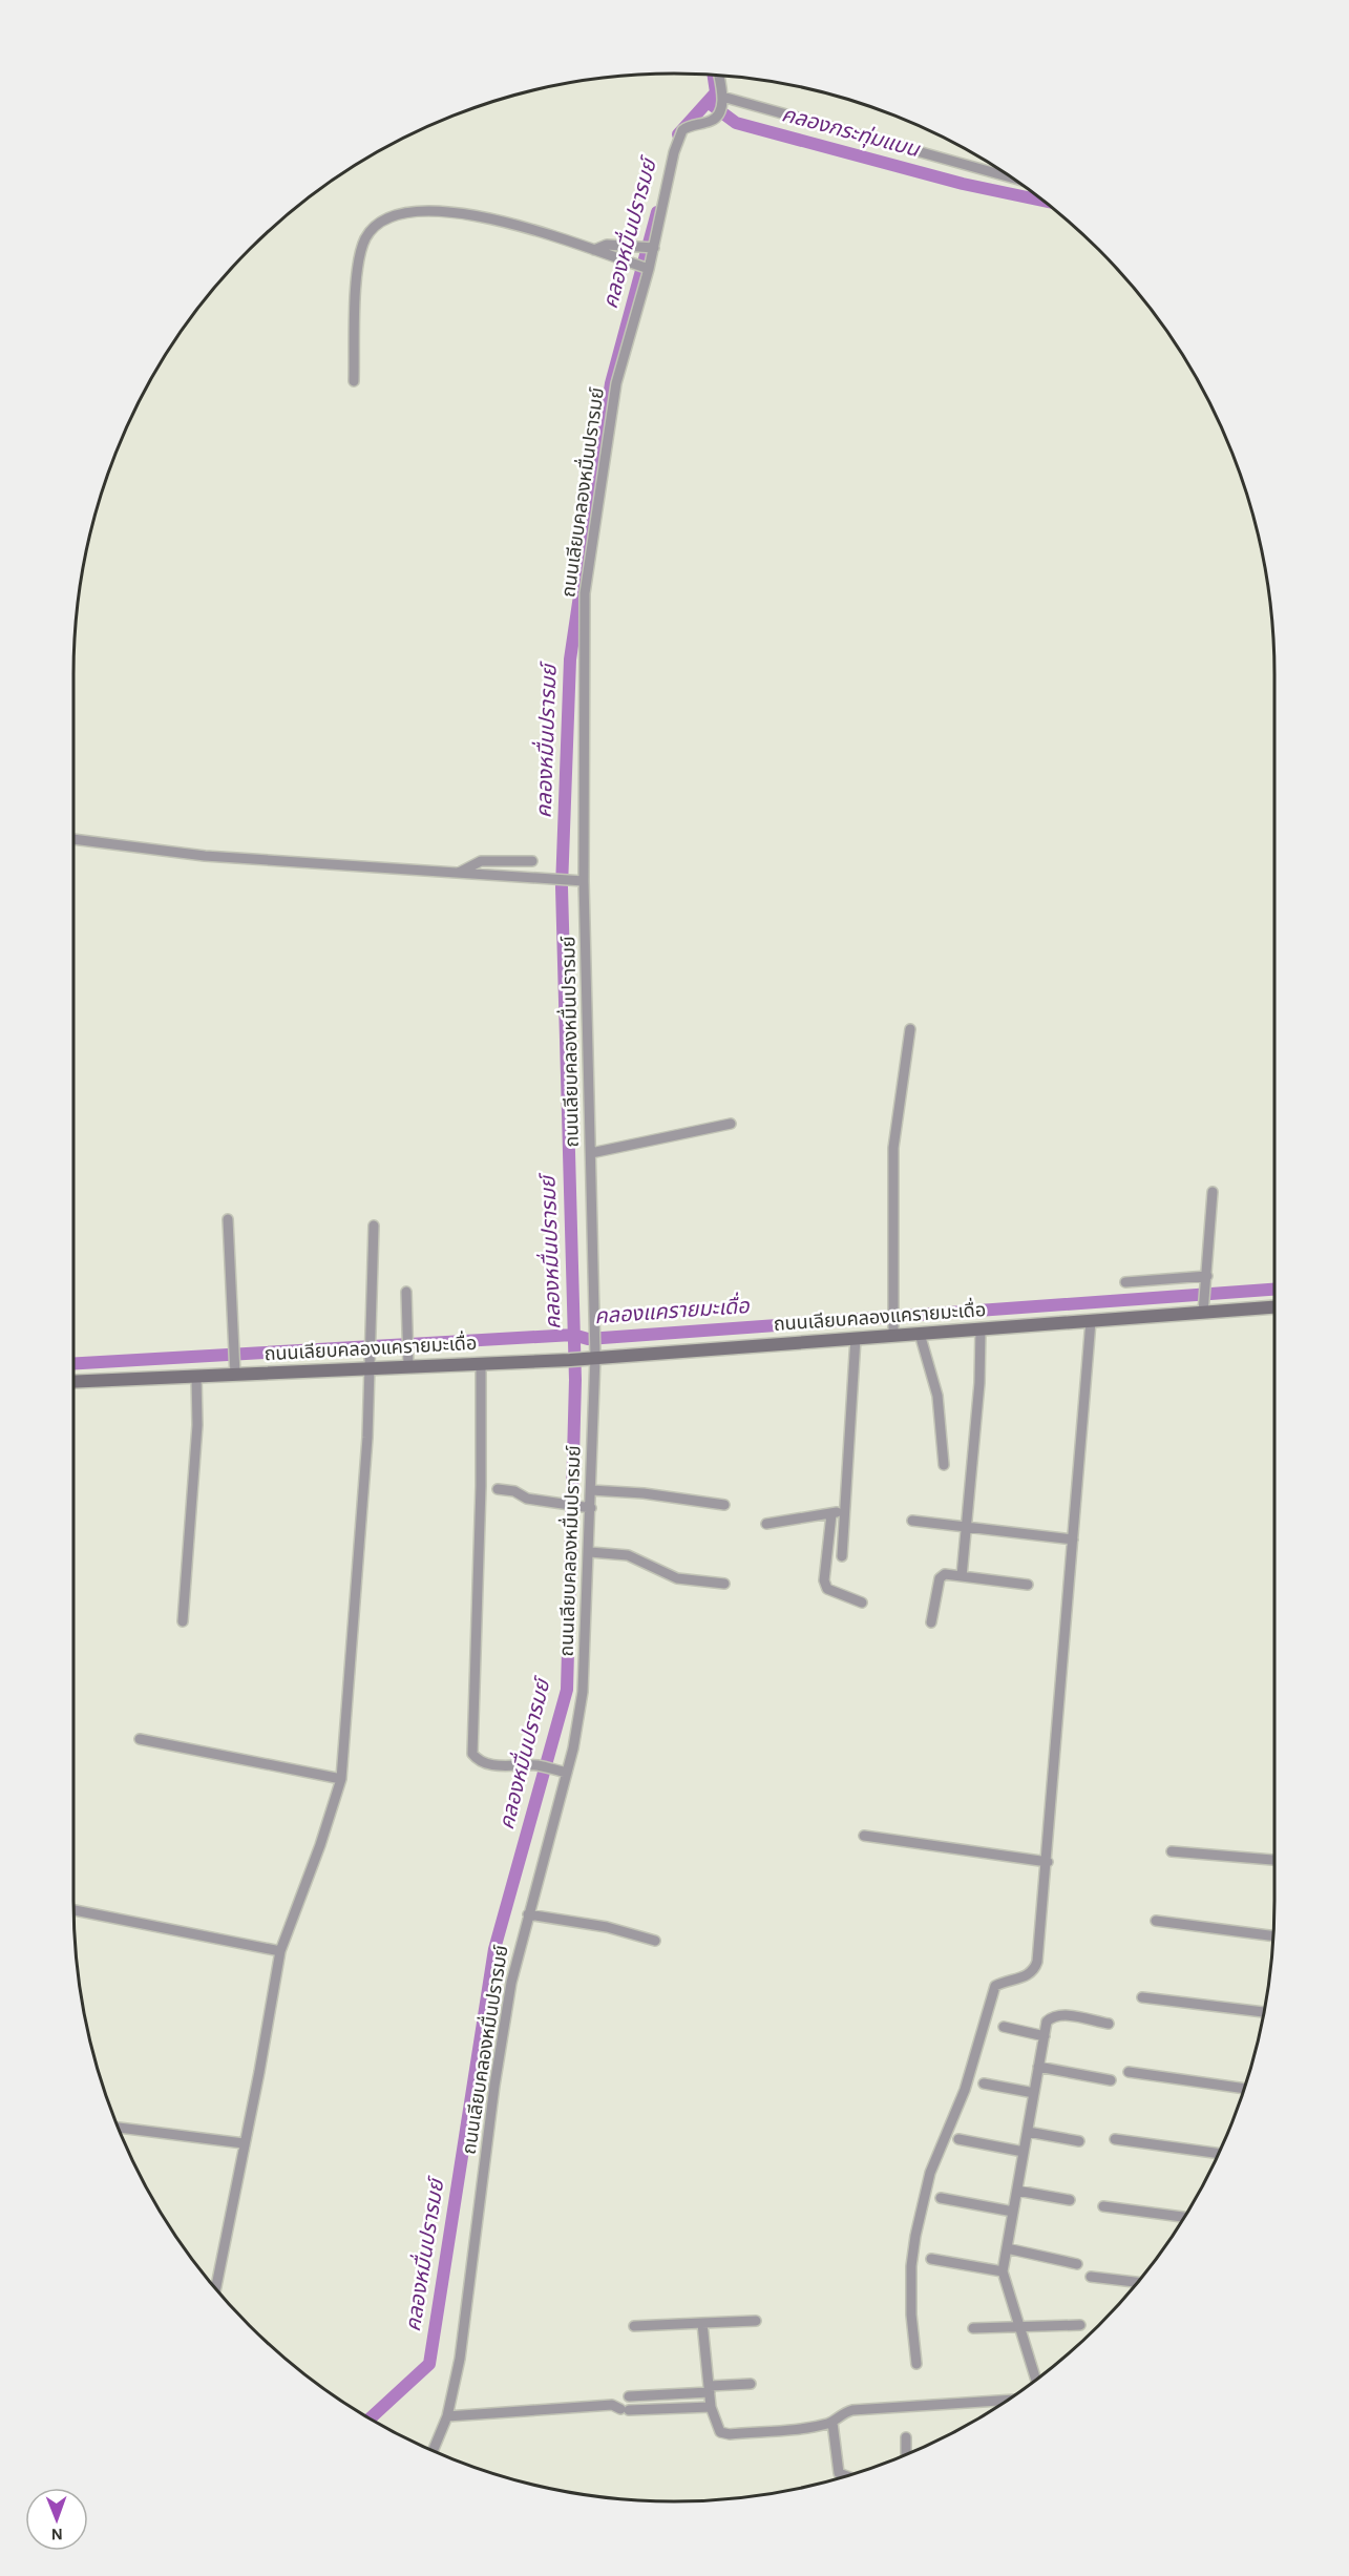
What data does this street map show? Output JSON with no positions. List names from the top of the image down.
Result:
{
  "streets": {
    "street": ["ถนนเลียบคลองหมื่นปรารมย์", "ถนนเลียบคลองแครายมะเดื่อ"]
  },
  "crossings": [
    ["ถนนเลียบคลองหมื่นปรารมย์", "ถนนเลียบคลองแครายมะเดื่อ"]
  ],
  "water": ["คลองกระทุ่มแบน", "คลองหมื่นปรารมย์", "คลองแครายมะเดื่อ"],
  "north": "bottom"
}
